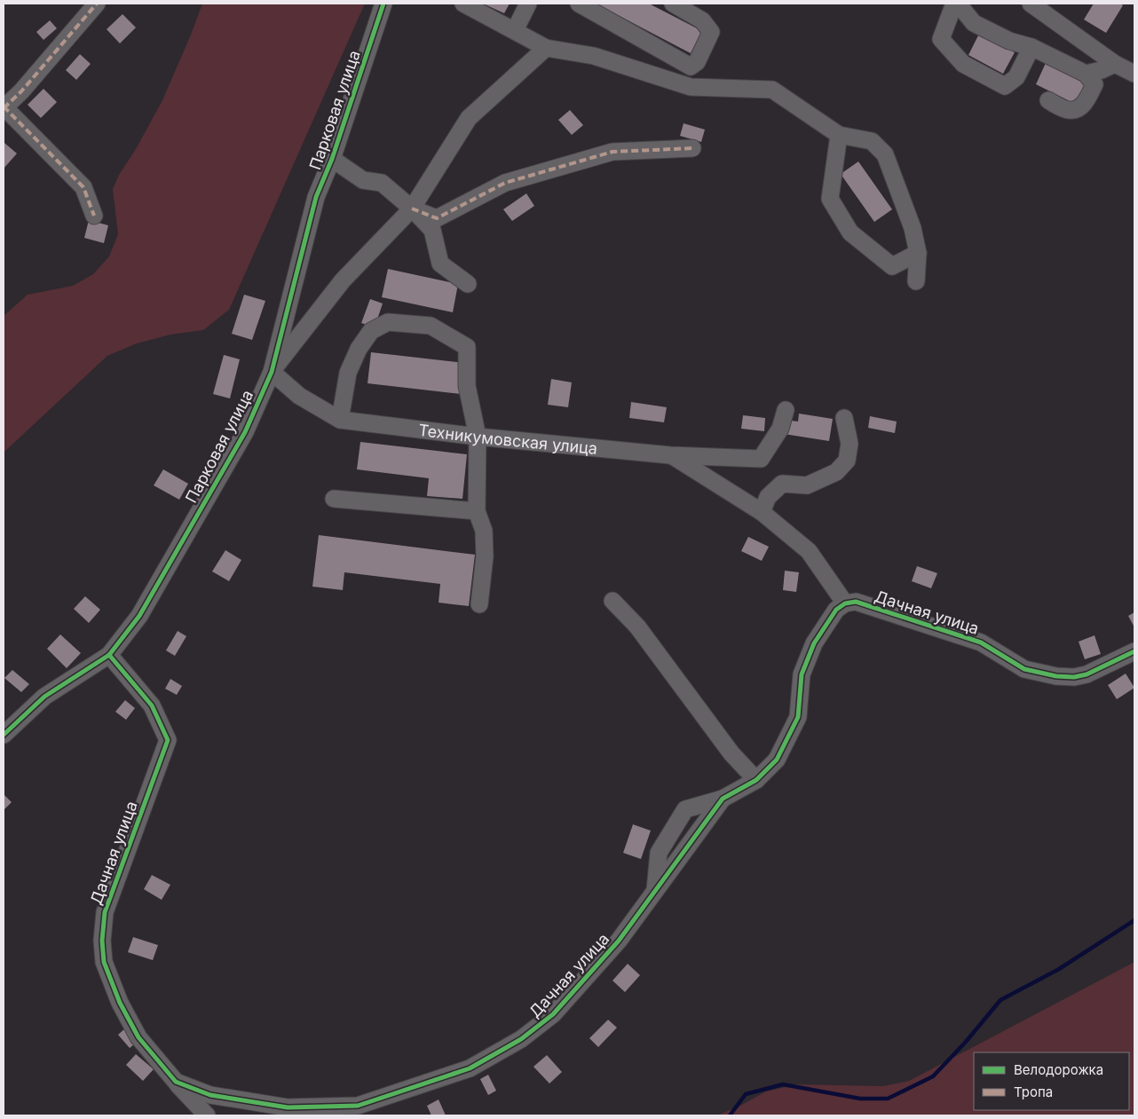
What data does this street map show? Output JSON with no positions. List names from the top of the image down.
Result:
{
  "streets": {
    "street": ["Парковая улица", "Техникумовская улица", "Дачная улица"]
  },
  "crossings": [
    ["Парковая улица", "Техникумовская улица"],
    ["Парковая улица", "Дачная улица"]
  ],
  "legend": ["Велодорожка", "Тропа"]
}
